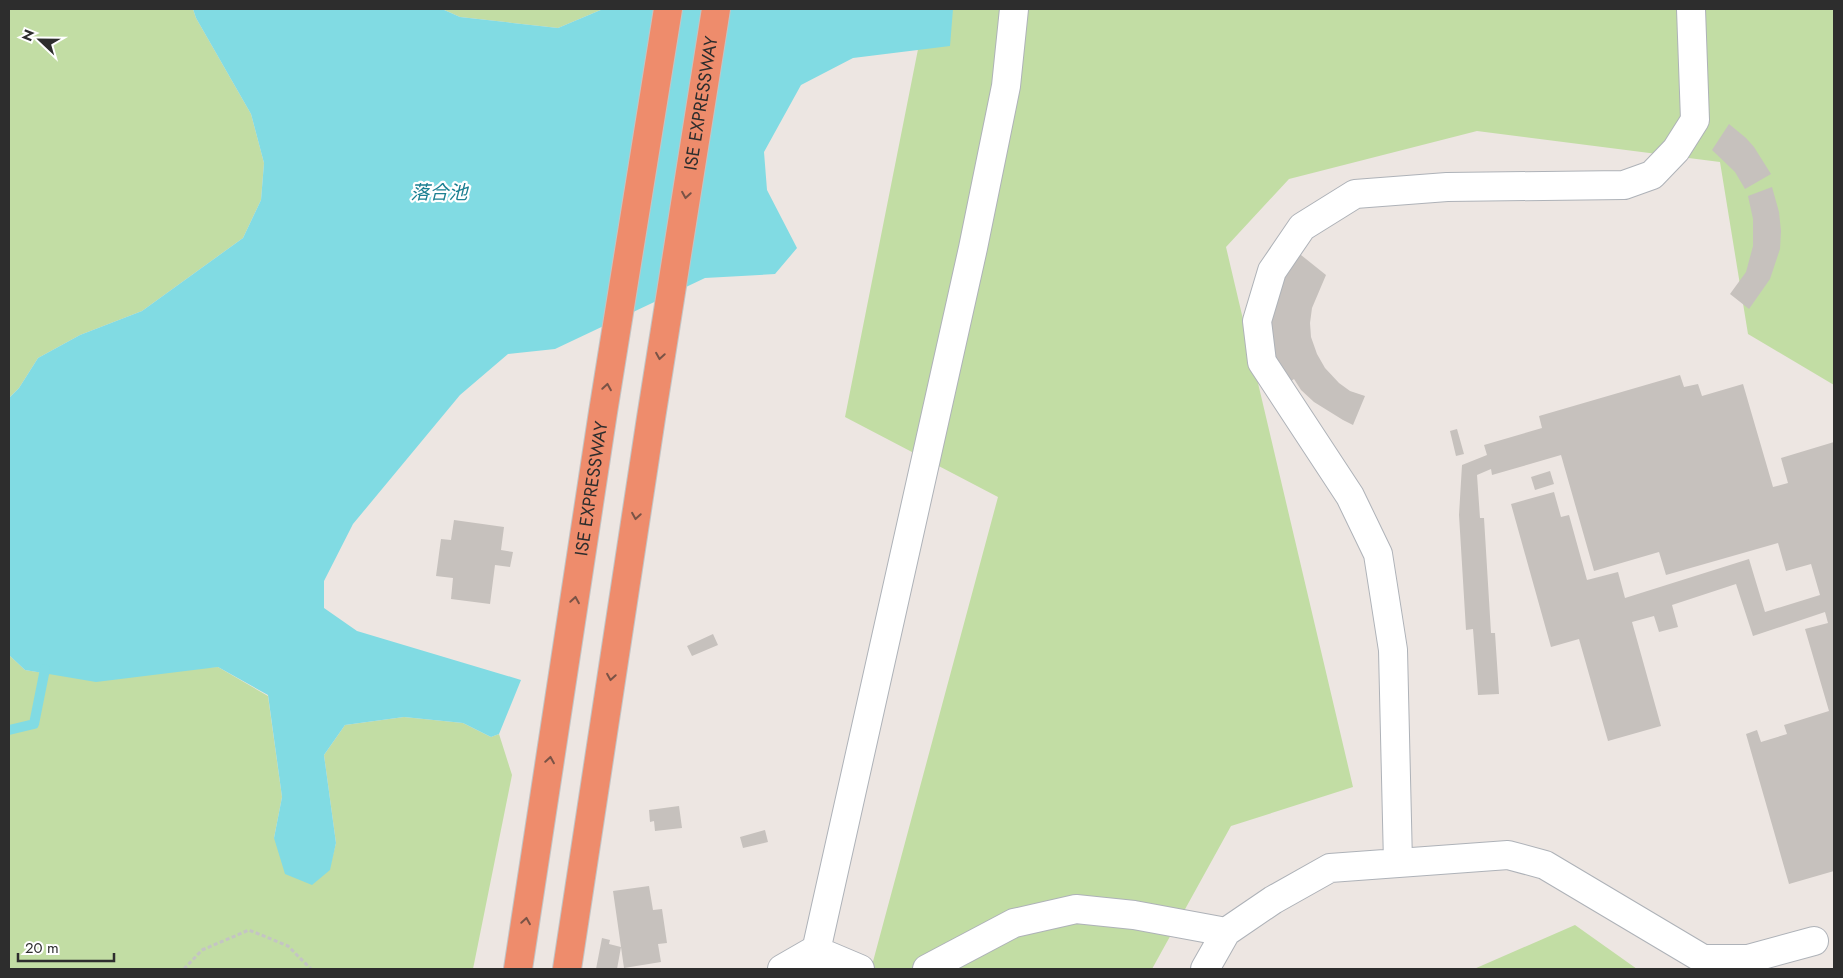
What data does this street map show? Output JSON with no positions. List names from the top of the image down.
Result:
{
  "streets": {
    "highway": ["ISE EXPRESSWAY"]
  },
  "water": ["落合池"],
  "scale_bar": "20 m",
  "north": "left"
}
